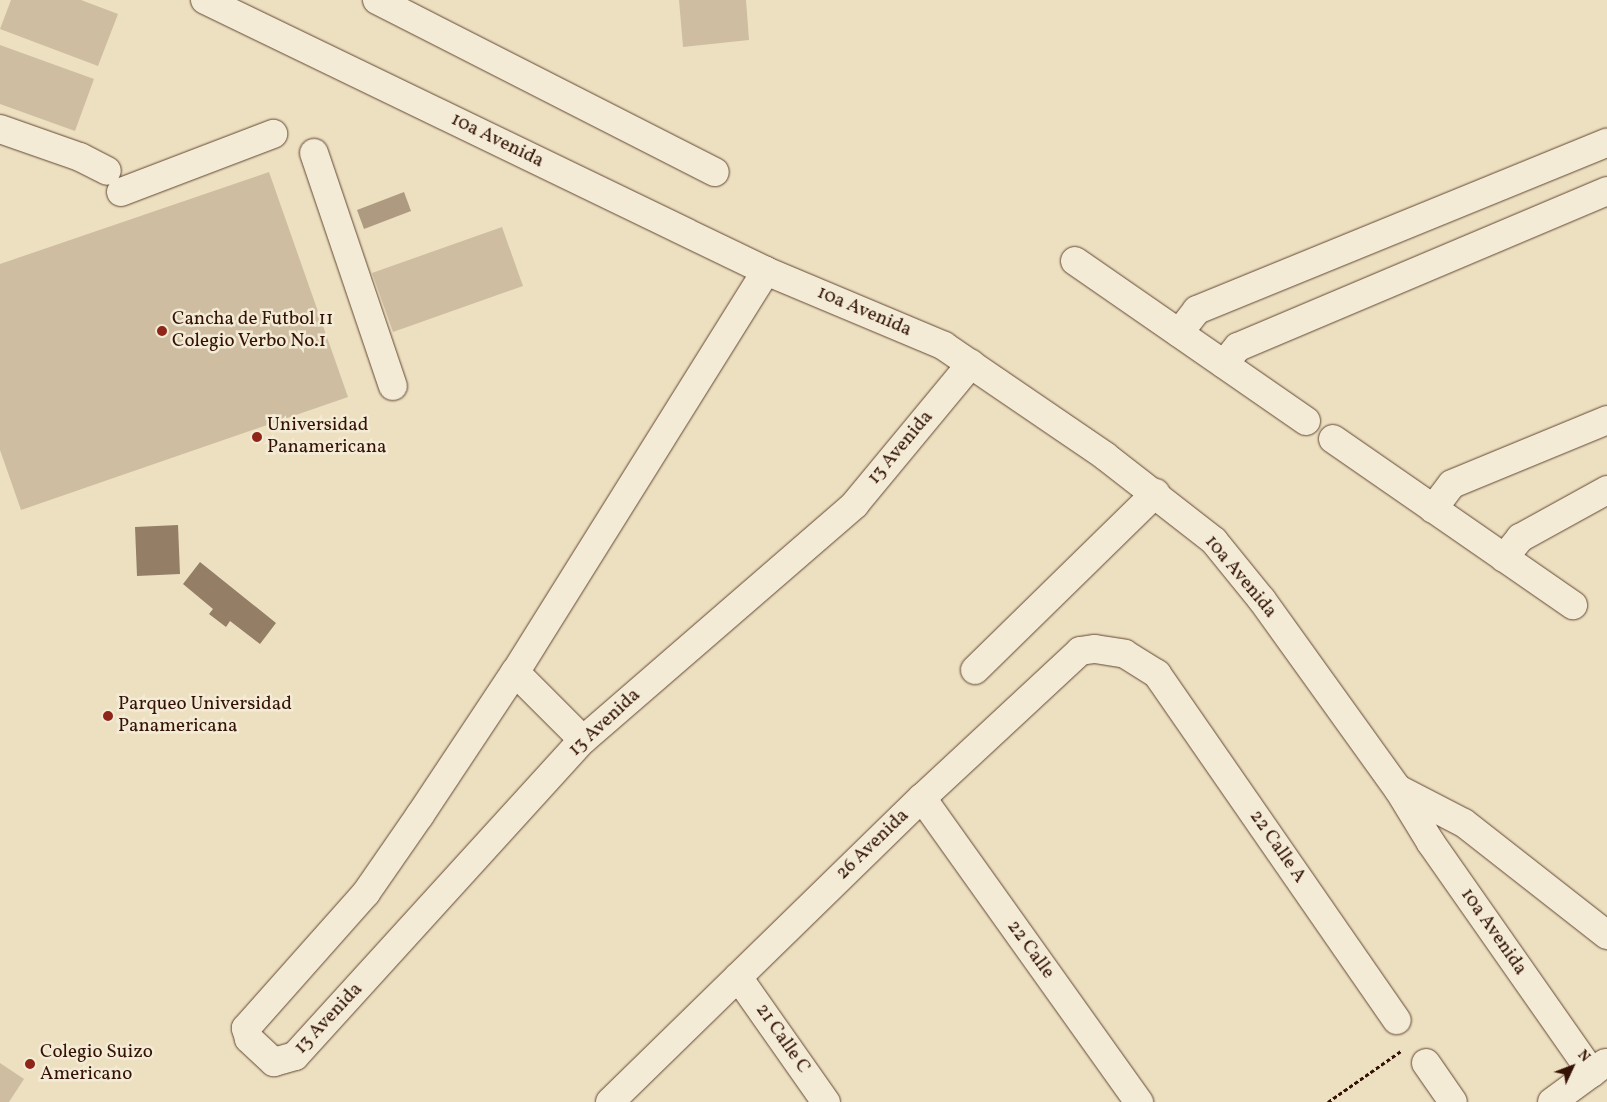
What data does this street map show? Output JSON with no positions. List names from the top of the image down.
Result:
{
  "streets": {
    "street": [
      "10a Avenida",
      "13 Avenida",
      "26 Avenida",
      "22 Calle A",
      "22 Calle",
      "21 Calle C"
    ]
  },
  "crossings": [
    ["10a Avenida", "13 Avenida"],
    ["26 Avenida", "22 Calle A"],
    ["26 Avenida", "22 Calle"],
    ["26 Avenida", "21 Calle C"]
  ],
  "places": [
    "Cancha de Futbol 11 Colegio Verbo No.1",
    "Universidad Panamericana",
    "Parqueo Universidad Panamericana",
    "Colegio Suizo Americano"
  ],
  "north": "top right"
}
